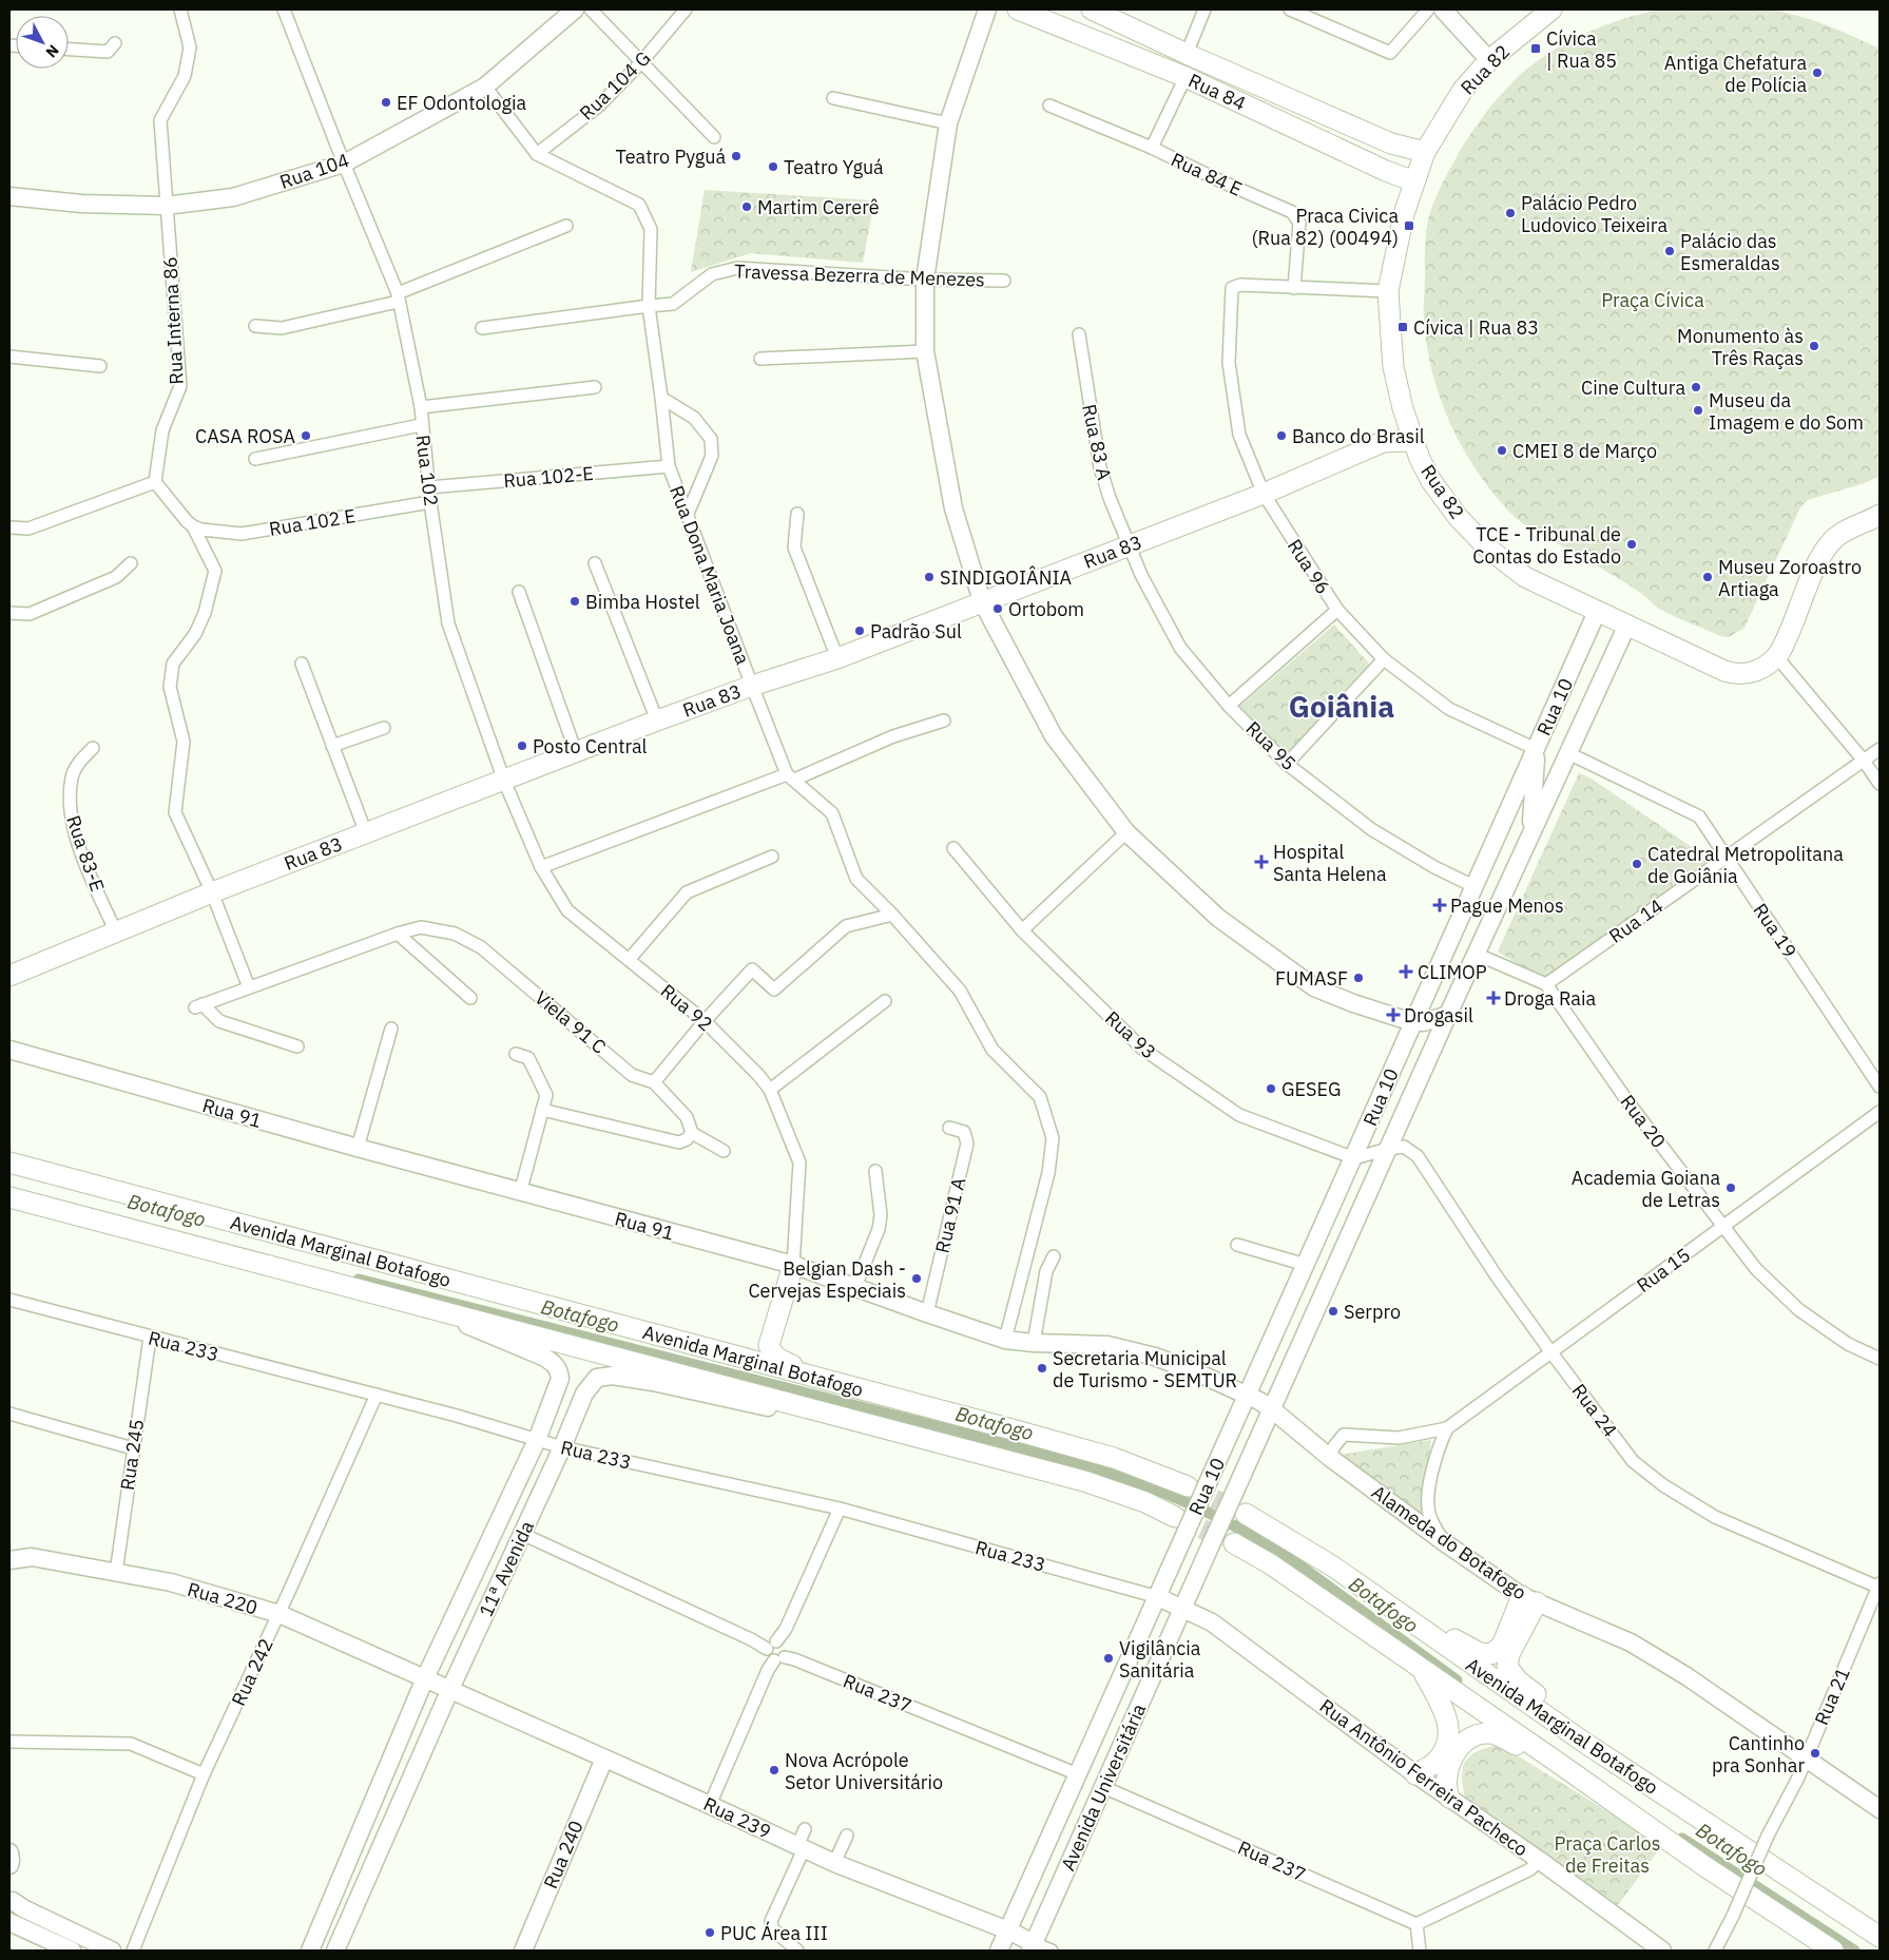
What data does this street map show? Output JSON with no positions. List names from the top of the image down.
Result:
{
  "streets": {
    "main road": [
      "Rua 82",
      "Rua 84",
      "Rua 104",
      "Rua 83",
      "Rua 10",
      "Rua 91",
      "Avenida Marginal Botafogo",
      "Rua 233",
      "Alameda do Botafogo",
      "11ª Avenida",
      "Rua 220",
      "Rua Antônio Ferreira Pacheco",
      "Avenida Universitária",
      "Rua 239",
      "Rua 240"
    ],
    "street": [
      "Rua 104 G",
      "Rua 84 E",
      "Travessa Bezerra de Menezes",
      "Rua Interna 86",
      "Rua 83 A",
      "Rua 102",
      "Rua 102-E",
      "Rua 102 E",
      "Rua 96",
      "Rua Dona Maria Joana",
      "Rua 95",
      "Rua 83-E",
      "Rua 14",
      "Rua 19",
      "Rua 92",
      "Viela 91 C",
      "Rua 93",
      "Rua 20",
      "Rua 91 A",
      "Rua 15",
      "Rua 24",
      "Rua 245",
      "Rua 242",
      "Rua 237",
      "Rua 21"
    ]
  },
  "crossings": [
    ["Rua 82", "Rua 84"],
    ["Rua 82", "Rua 83"],
    ["Rua 82", "Rua 10"],
    ["Rua 104", "Rua Interna 86"],
    ["Rua 104", "Rua 102"],
    ["Rua 84 E", "Rua 96"],
    ["Travessa Bezerra de Menezes", "Rua Dona Maria Joana"],
    ["Rua 83 A", "Rua 83"],
    ["Rua 83 A", "Rua 95"],
    ["Rua 102", "Rua 102-E"],
    ["Rua 102", "Rua 102 E"],
    ["Rua 102", "Rua 83"],
    ["Rua 102", "Rua 92"],
    ["Rua 102-E", "Rua Dona Maria Joana"],
    ["Rua 83", "Rua 96"],
    ["Rua 83", "Rua Dona Maria Joana"],
    ["Rua 83", "Rua 95"],
    ["Rua 83", "Rua 83-E"],
    ["Rua 83", "Rua 92"],
    ["Rua 96", "Rua 10"],
    ["Rua Dona Maria Joana", "Rua 91"],
    ["Rua 10", "Rua 95"],
    ["Rua 10", "Rua 19"],
    ["Rua 10", "Rua 93"],
    ["Rua 10", "Rua 91"],
    ["Rua 10", "Avenida Marginal Botafogo"],
    ["Rua 10", "Rua 233"],
    ["Rua 10", "Rua 24"],
    ["Rua 10", "Alameda do Botafogo"],
    ["Rua 10", "Avenida Universitária"],
    ["Rua 14", "Rua 19"],
    ["Rua 14", "Rua 20"],
    ["Rua 92", "Rua 91"],
    ["Rua 91", "Rua 91 A"],
    ["Rua 91", "Alameda do Botafogo"],
    ["Rua 20", "Rua 15"],
    ["Avenida Marginal Botafogo", "11ª Avenida"],
    ["Rua 15", "Rua 24"],
    ["Rua 15", "Alameda do Botafogo"],
    ["Rua 233", "Rua 245"],
    ["Rua 233", "11ª Avenida"],
    ["Rua 233", "Rua 242"],
    ["Rua 233", "Rua Antônio Ferreira Pacheco"],
    ["Rua 233", "Avenida Universitária"],
    ["Rua 24", "Rua 21"],
    ["Rua 245", "Rua 220"],
    ["Alameda do Botafogo", "Rua 21"],
    ["11ª Avenida", "Rua 220"],
    ["11ª Avenida", "Rua 237"],
    ["11ª Avenida", "Rua 239"],
    ["Rua 220", "Rua 242"],
    ["Rua 220", "Rua 239"],
    ["Rua 237", "Avenida Universitária"],
    ["Rua Antônio Ferreira Pacheco", "Avenida Universitária"],
    ["Avenida Universitária", "Rua 239"],
    ["Rua 239", "Rua 240"]
  ],
  "districts": ["Goiânia"],
  "water": ["Botafogo"],
  "parks": ["Praça Cívica", "Praça Carlos de Freitas"],
  "places": {
    "transit": ["Cívica | Rua 85", "Praca Civica (Rua 82) (00494)", "Cívica | Rua 83"],
    "other": [
      "Antiga Chefatura de Polícia",
      "EF Odontologia",
      "Teatro Pyguá",
      "Teatro Yguá",
      "Martim Cererê",
      "Palácio Pedro Ludovico Teixeira",
      "Palácio das Esmeraldas",
      "Monumento às Três Raças",
      "Cine Cultura",
      "Museu da Imagem e do Som",
      "CASA ROSA",
      "Banco do Brasil",
      "CMEI 8 de Março",
      "TCE - Tribunal de Contas do Estado",
      "SINDIGOIÂNIA",
      "Museu Zoroastro Artiaga",
      "Bimba Hostel",
      "Ortobom",
      "Padrão Sul",
      "Posto Central",
      "Catedral Metropolitana de Goiânia",
      "FUMASF",
      "GESEG",
      "Academia Goiana de Letras",
      "Belgian Dash - Cervejas Especiais",
      "Serpro",
      "Secretaria Municipal de Turismo - SEMTUR",
      "Vigilância Sanitária",
      "Cantinho pra Sonhar",
      "Nova Acrópole Setor Universitário",
      "PUC Área III"
    ],
    "health": [
      "Hospital Santa Helena",
      "Pague Menos",
      "CLIMOP",
      "Droga Raia",
      "Drogasil"
    ]
  },
  "north": "bottom right"
}
